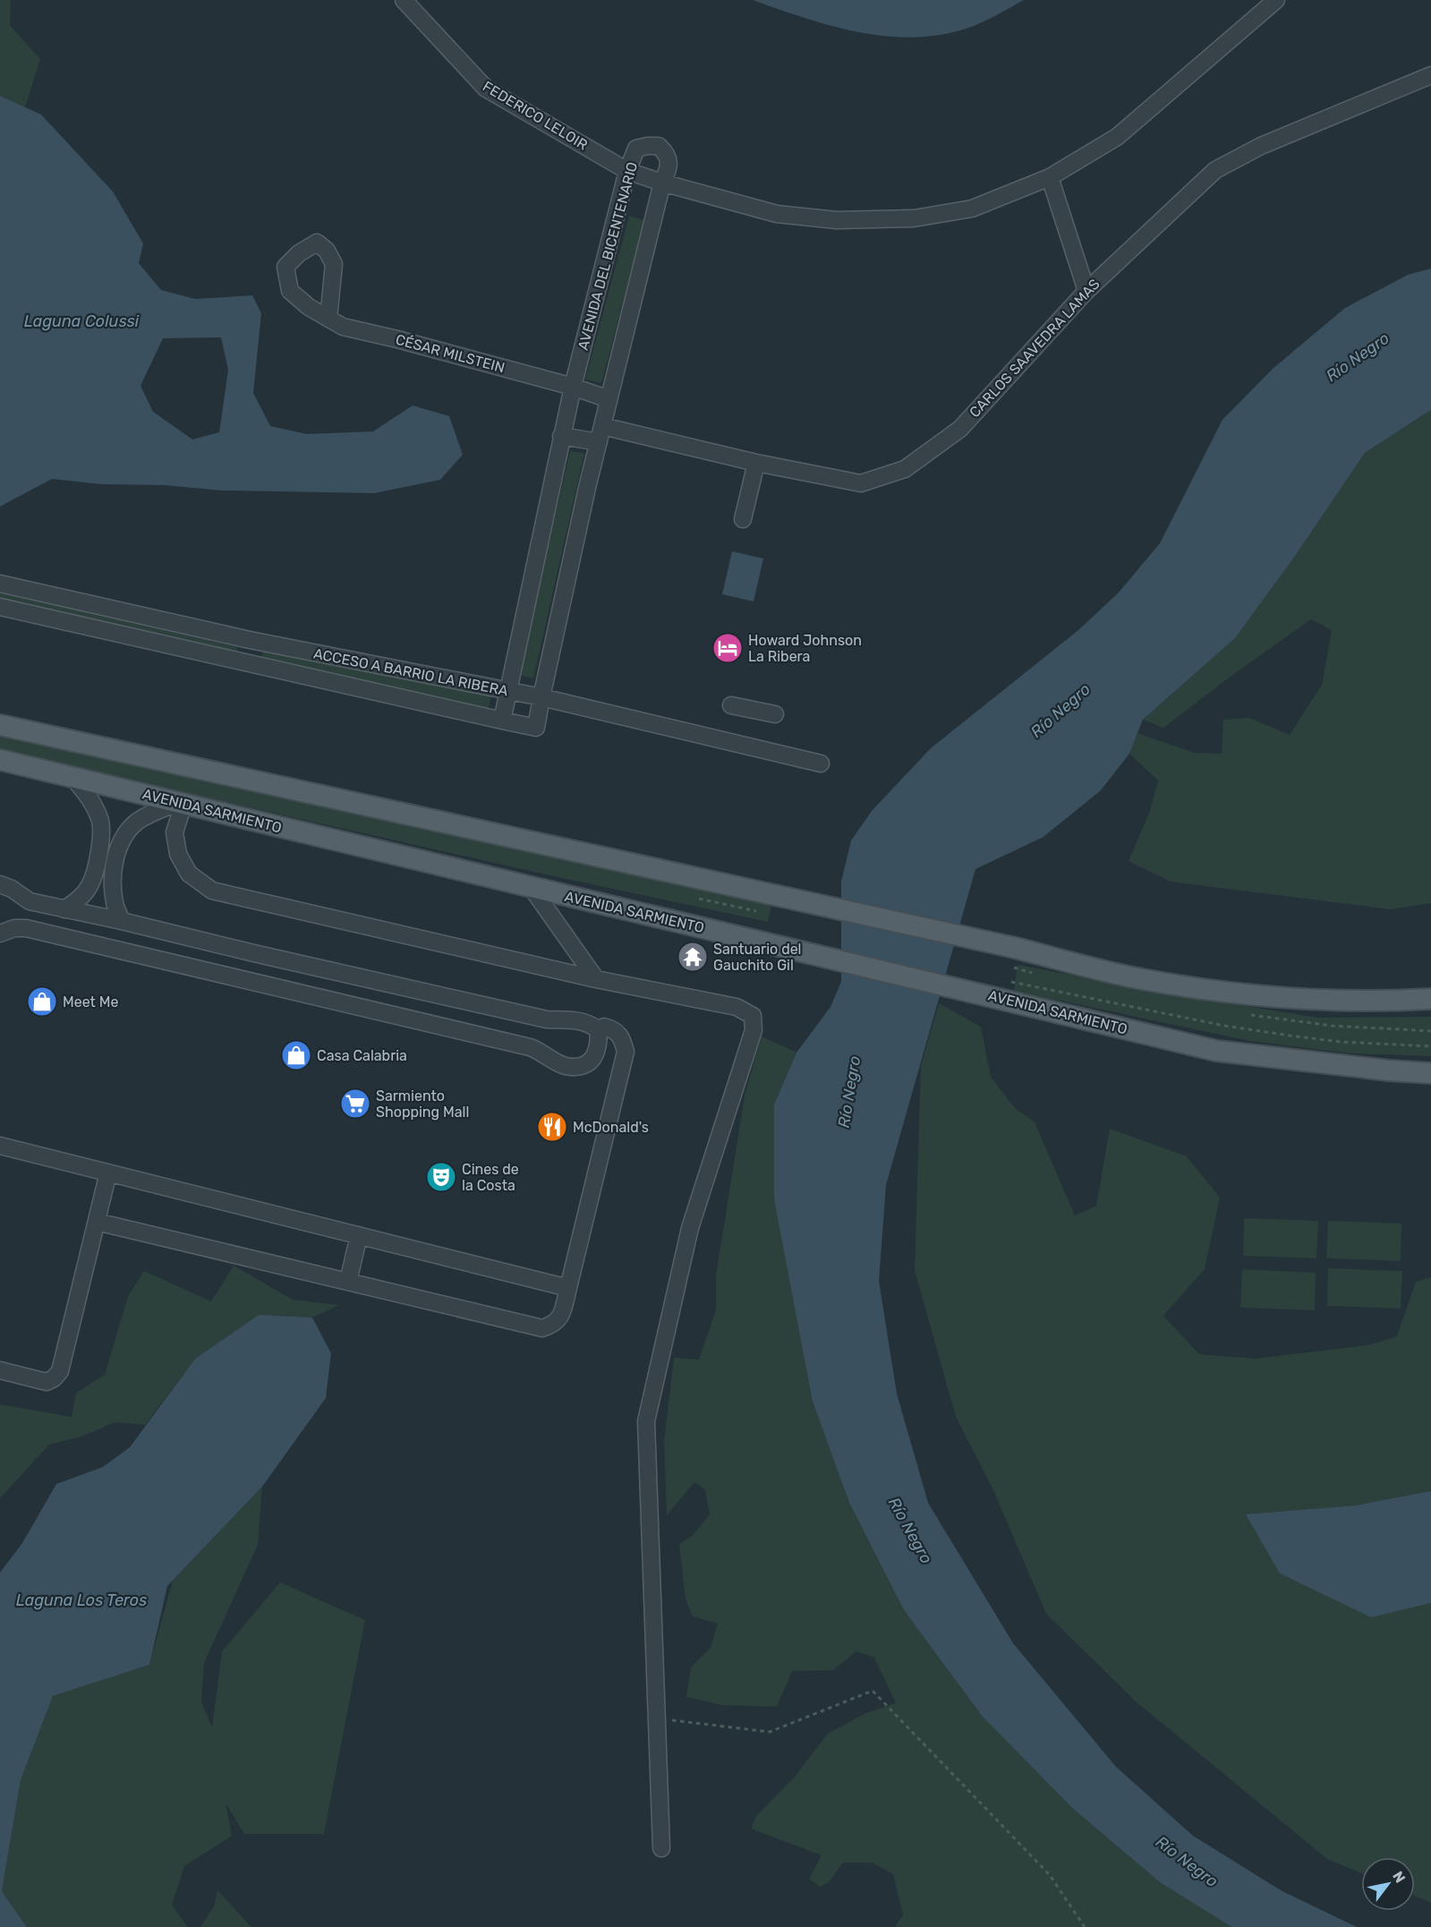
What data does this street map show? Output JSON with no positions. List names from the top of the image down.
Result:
{
  "streets": {
    "main road": ["AVENIDA SARMIENTO"],
    "street": [
      "FEDERICO LELOIR",
      "AVENIDA DEL BICENTENARIO",
      "CARLOS SAAVEDRA LAMAS",
      "CÉSAR MILSTEIN",
      "ACCESO A BARRIO LA RIBERA"
    ]
  },
  "crossings": [
    ["FEDERICO LELOIR", "AVENIDA DEL BICENTENARIO"],
    ["AVENIDA DEL BICENTENARIO", "CARLOS SAAVEDRA LAMAS"],
    ["AVENIDA DEL BICENTENARIO", "CÉSAR MILSTEIN"],
    ["AVENIDA DEL BICENTENARIO", "ACCESO A BARRIO LA RIBERA"]
  ],
  "water": ["Laguna Colussi", "Río Negro", "Laguna Los Teros"],
  "places": {
    "hotel": ["Howard Johnson La Ribera"],
    "temple": ["Santuario del Gauchito Gil"],
    "shop": ["Meet Me", "Casa Calabria"],
    "supermarket": ["Sarmiento Shopping Mall"],
    "restaurant": ["McDonald's"],
    "theatre": ["Cines de la Costa"]
  },
  "north": "top right"
}
